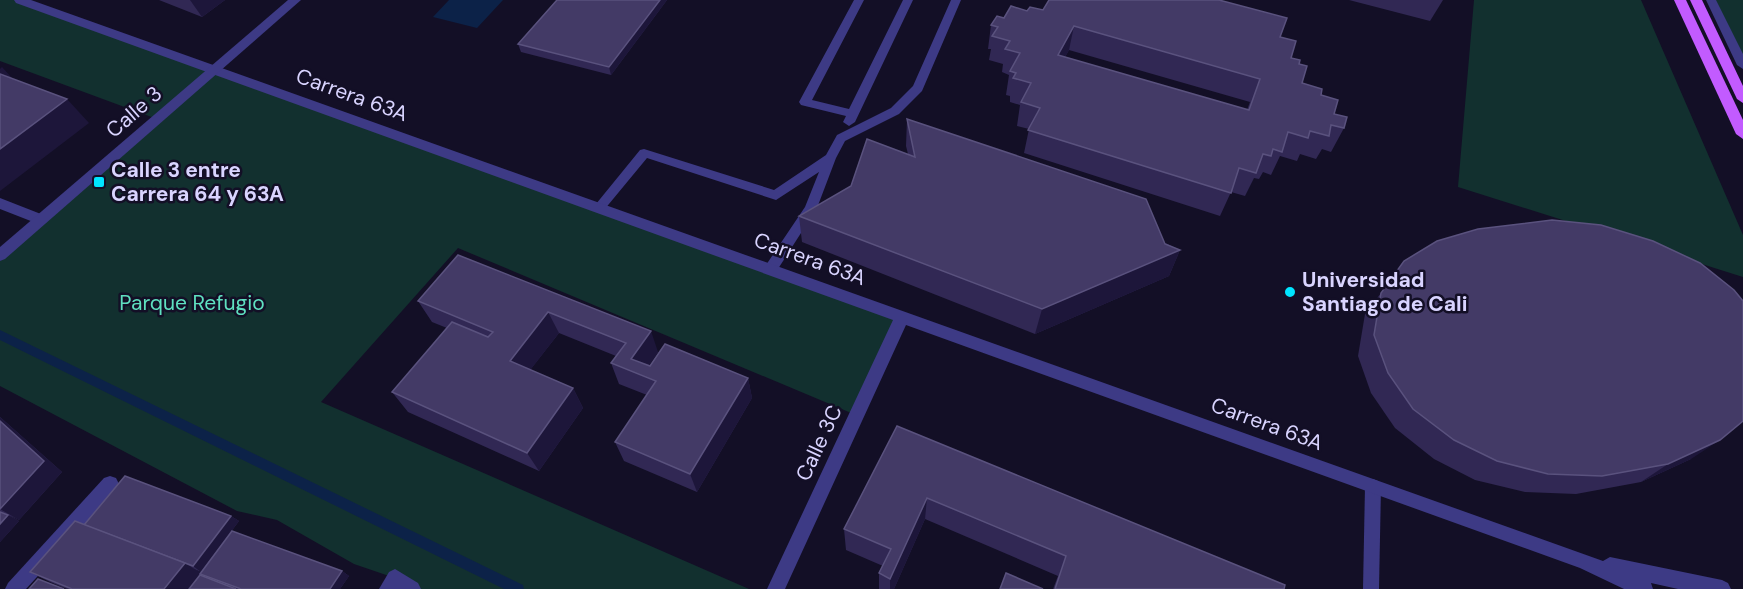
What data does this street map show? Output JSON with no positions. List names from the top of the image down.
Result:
{
  "streets": {
    "street": ["Carrera 63A", "Calle 3", "Calle 3C"]
  },
  "crossings": [
    ["Carrera 63A", "Calle 3"],
    ["Carrera 63A", "Calle 3C"]
  ],
  "parks": ["Parque Refugio"],
  "places": {
    "transit": ["Calle 3 entre Carrera 64 y 63A"],
    "other": ["Universidad Santiago de Cali"]
  }
}
